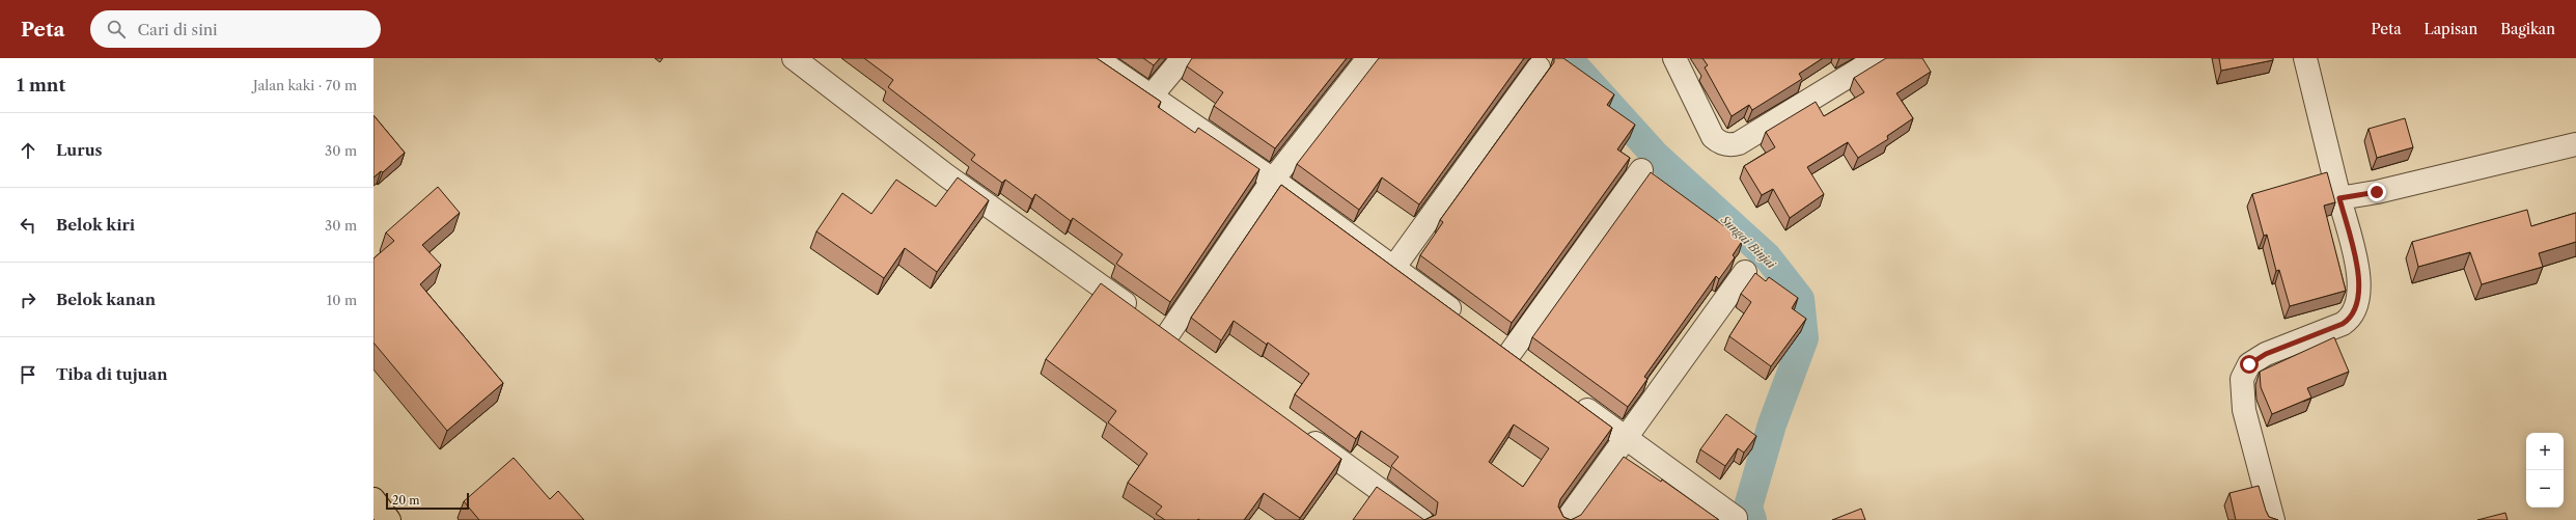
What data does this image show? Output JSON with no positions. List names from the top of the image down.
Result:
{
  "water": ["Sungai Binjai"],
  "scale_bar": "20 m",
  "page": {
    "header": "Peta",
    "search": "Cari di sini",
    "nav": ["Peta", "Lapisan", "Bagikan"],
    "heading": ["1 mnt", "Jalan kaki · 70 m"],
    "list": [
      ["Lurus", "30 m"],
      ["Belok kiri", "30 m"],
      ["Belok kanan", "10 m"],
      "Tiba di tujuan"
    ],
    "map_buttons": ["+", "−"],
    "scale": "20 m"
  }
}
